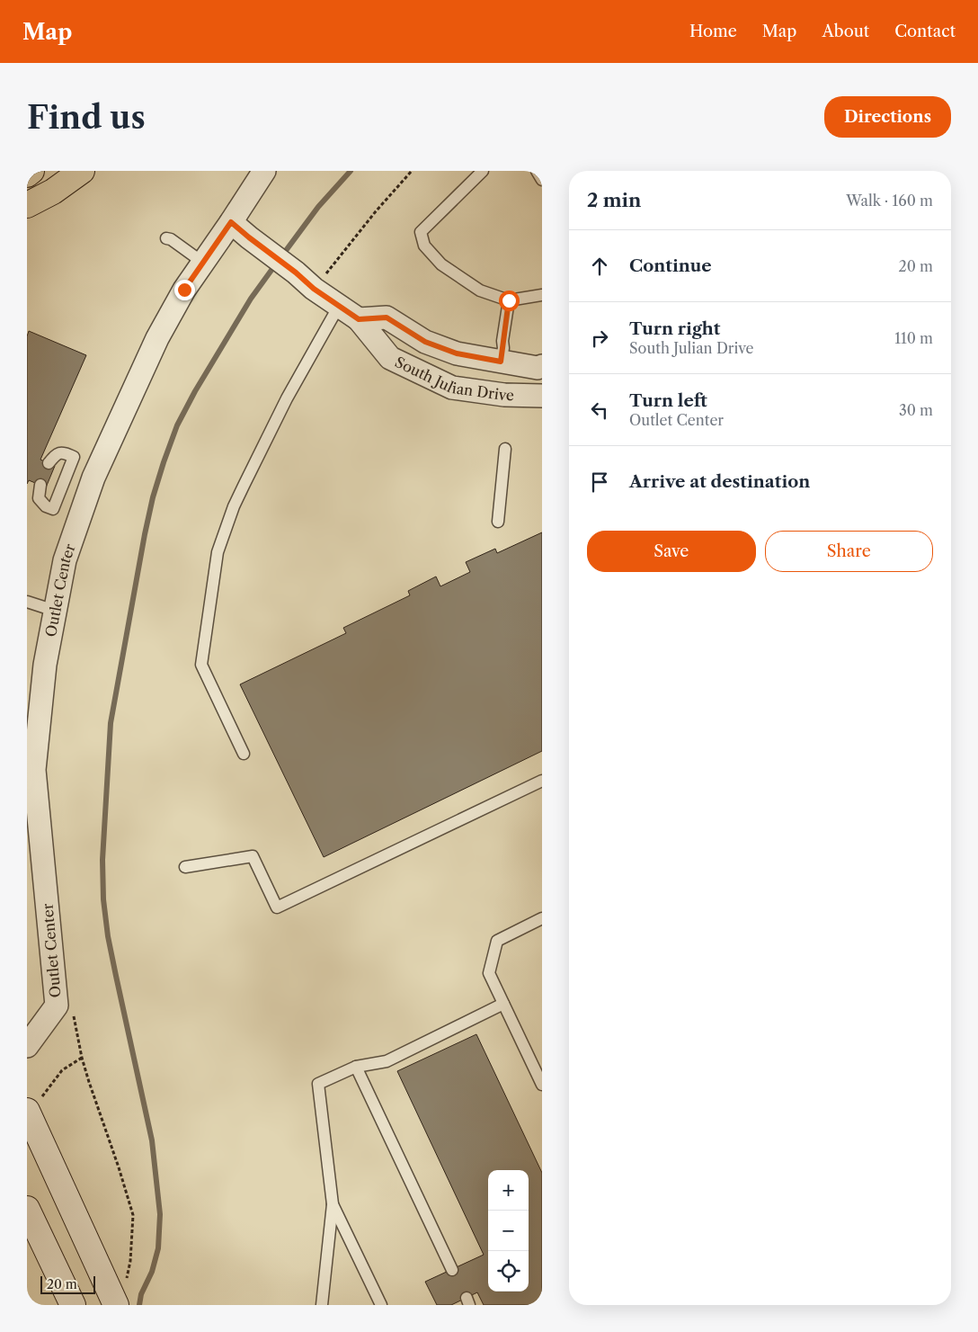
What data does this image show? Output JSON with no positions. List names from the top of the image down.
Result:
{
  "streets": {
    "street": ["South Julian Drive", "Outlet Center"]
  },
  "crossings": [
    ["South Julian Drive", "Outlet Center"]
  ],
  "scale_bar": "20 m",
  "page": {
    "header": "Map",
    "nav": [
      "Home",
      "Map",
      "About",
      "Contact"
    ],
    "buttons": [
      "Directions",
      ["Save", "Share"]
    ],
    "title": "Find us",
    "heading": ["2 min", "Walk · 160 m"],
    "list": [
      ["Continue", "20 m"],
      ["Turn right", "South Julian Drive", "110 m"],
      ["Turn left", "Outlet Center", "30 m"],
      "Arrive at destination"
    ],
    "map_buttons": ["+", "−"],
    "scale": "20 m"
  }
}
